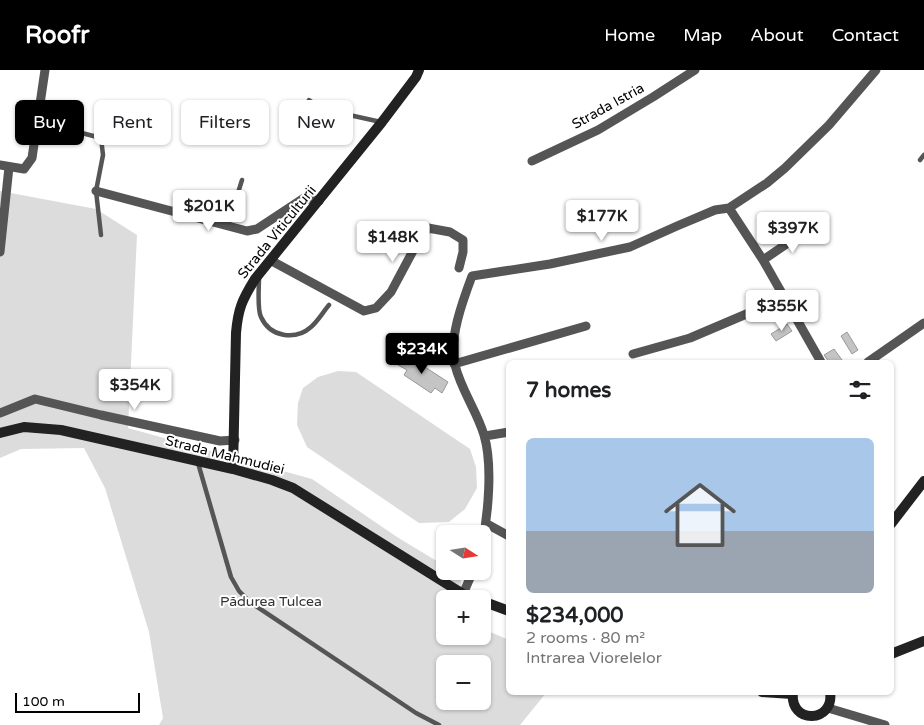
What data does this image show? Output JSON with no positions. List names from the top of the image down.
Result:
{
  "streets": {
    "main road": ["Strada Viticulturii", "Strada Mahmudiei"],
    "street": ["Strada Istria"]
  },
  "crossings": [
    ["Strada Viticulturii", "Strada Mahmudiei"]
  ],
  "parks": ["Pădurea Tulcea"],
  "scale_bar": "100 m",
  "north": "right",
  "page": {
    "header": "Roofr",
    "nav": [
      "Home",
      "Map",
      "About",
      "Contact"
    ],
    "chip": [
      "Buy",
      "Rent",
      "Filters",
      "New"
    ],
    "price": [
      "$201K",
      "$177K",
      "$397K",
      "$148K",
      "$355K",
      "$234K",
      "$354K"
    ],
    "heading": "7 homes",
    "list": [
      {
        "name": "$234,000",
        "note": "2 rooms · 80 m² · Intrarea Viorelelor"
      }
    ],
    "map_buttons": ["+", "−"],
    "scale": "100 m"
  }
}
